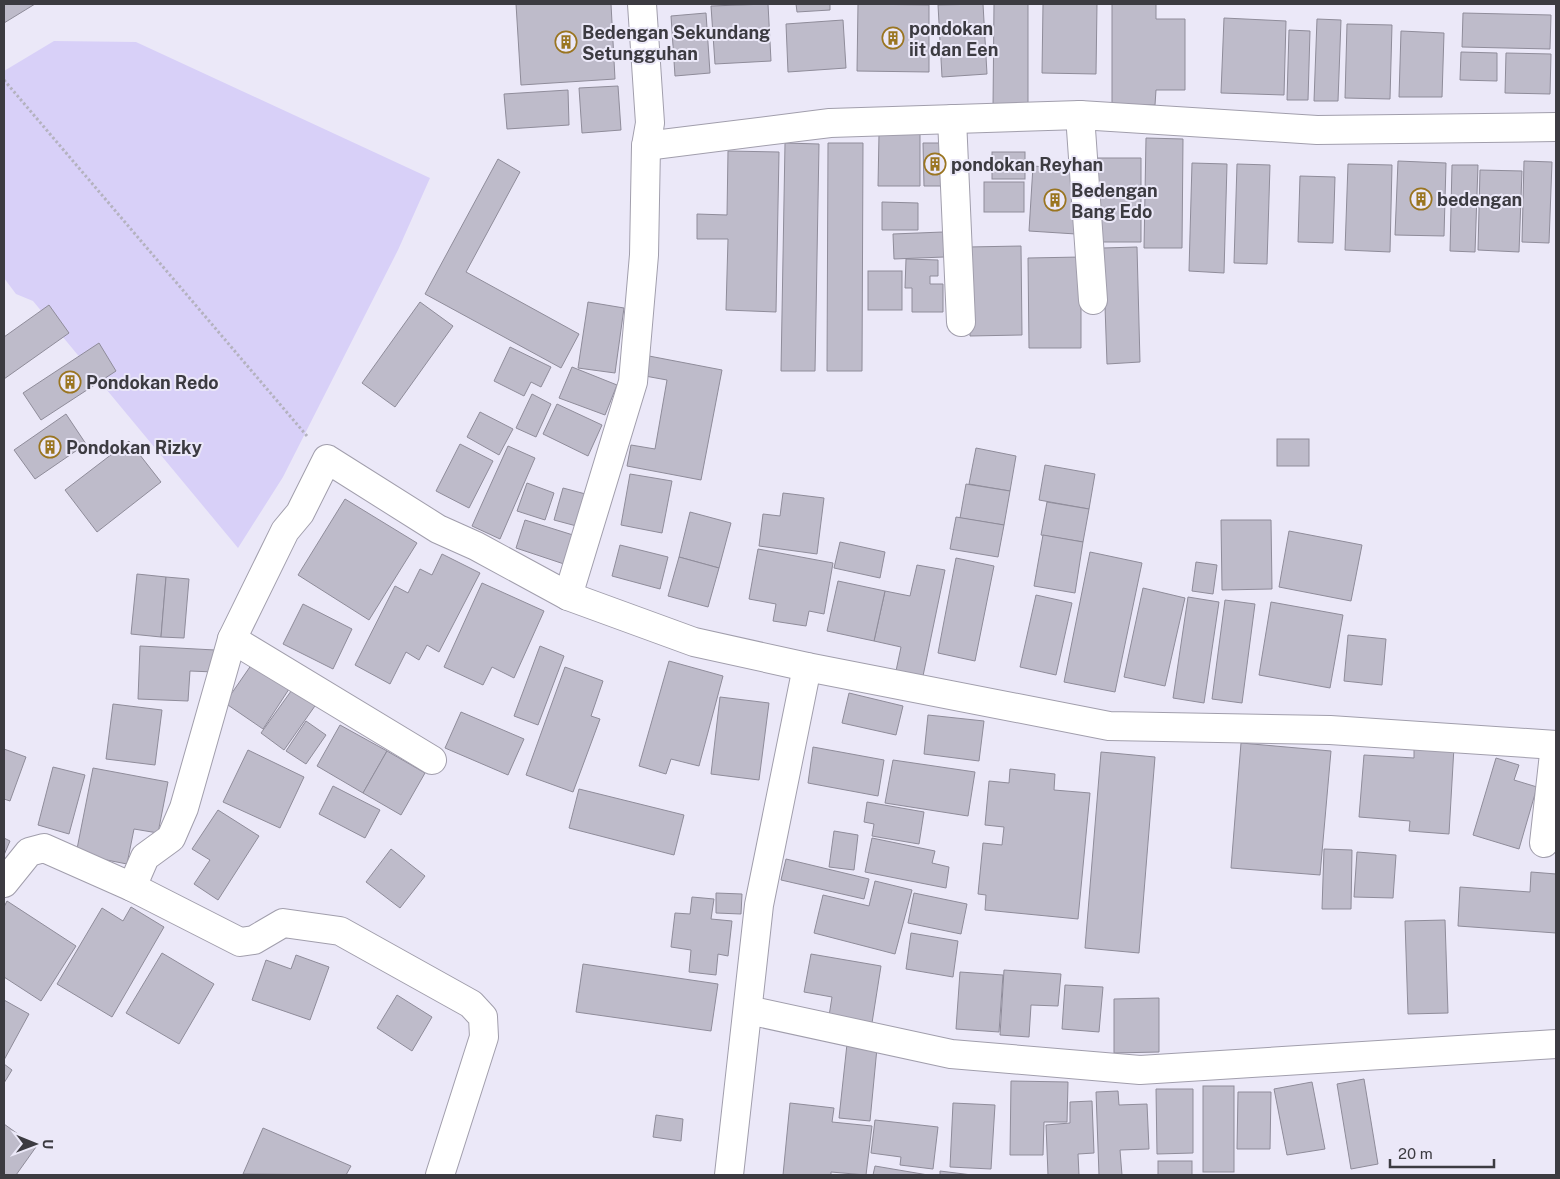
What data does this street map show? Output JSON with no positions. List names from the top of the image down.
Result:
{
  "places": {
    "building": [
      "pondokan iit dan Een",
      "Bedengan Sekundang Setungguhan",
      "pondokan Reyhan",
      "bedengan",
      "Bedengan Bang Edo",
      "Pondokan Redo",
      "Pondokan Rizky"
    ]
  },
  "scale_bar": "20 m",
  "north": "right"
}
